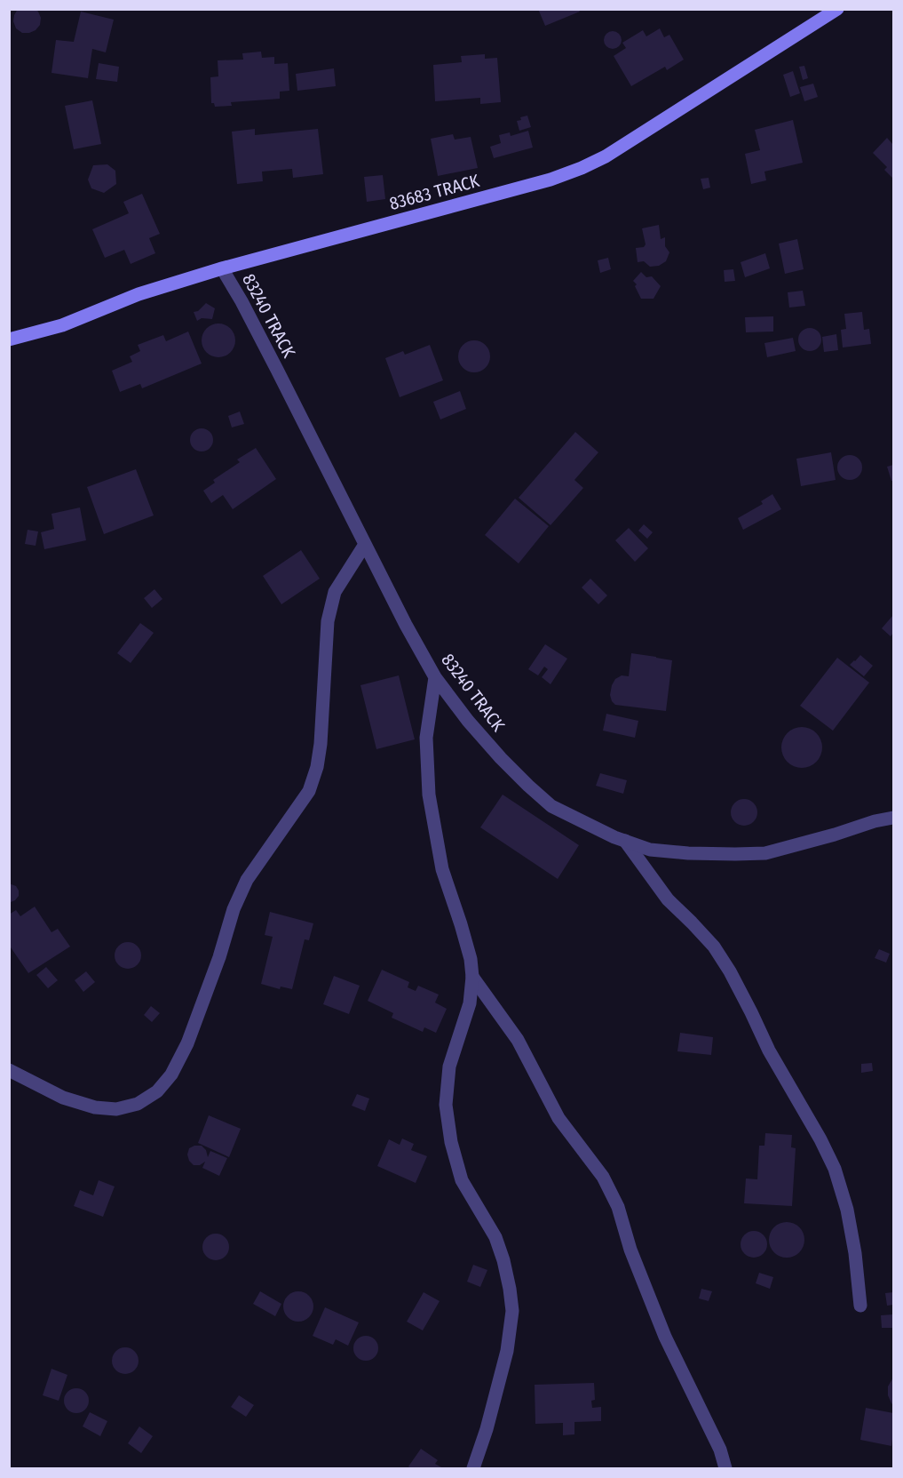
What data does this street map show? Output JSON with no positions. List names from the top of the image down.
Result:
{
  "streets": {
    "street": ["83683 TRACK", "83240 TRACK"]
  },
  "crossings": [
    ["83683 TRACK", "83240 TRACK"]
  ]
}
